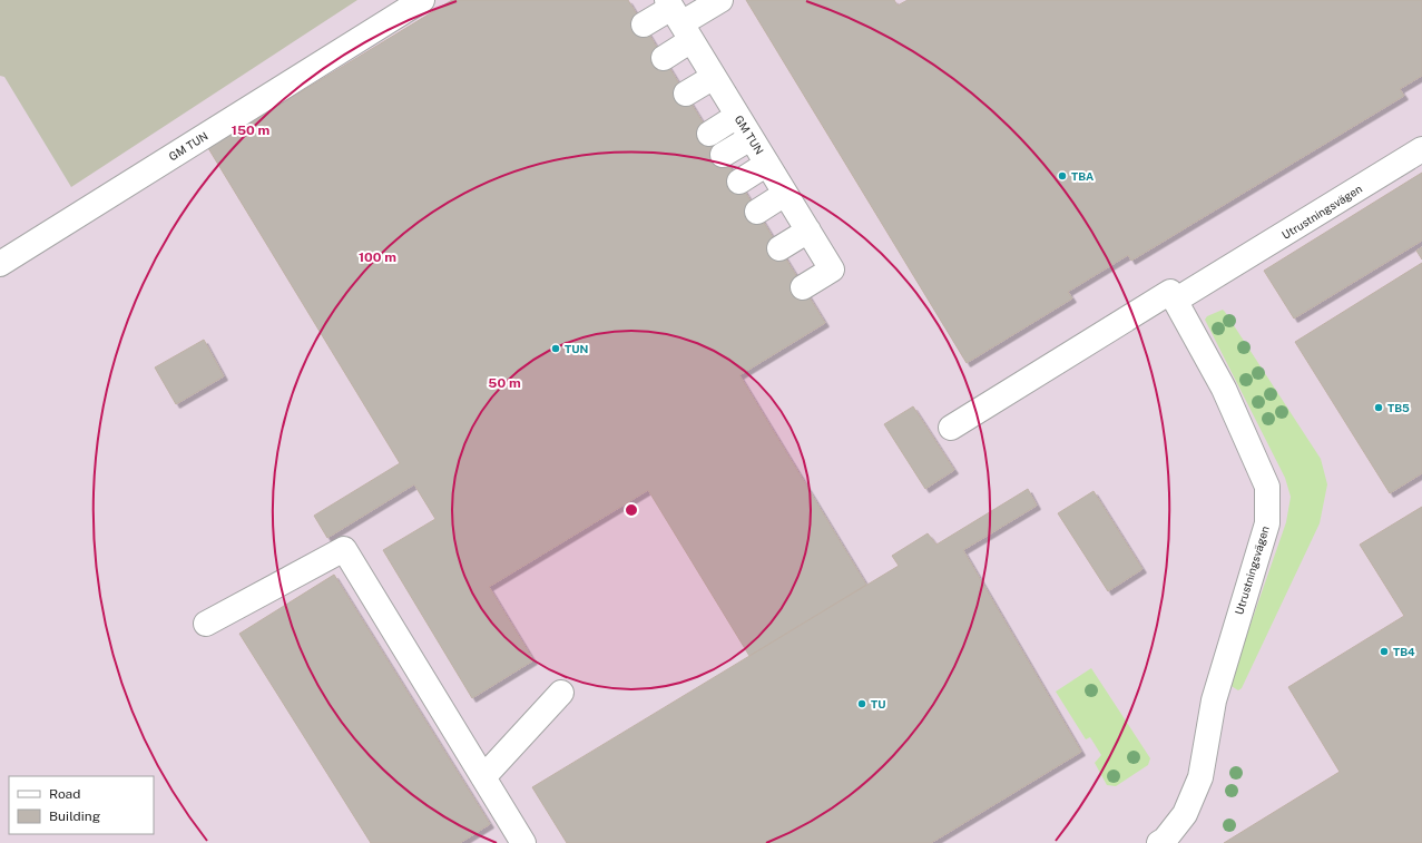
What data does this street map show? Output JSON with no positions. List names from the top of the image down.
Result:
{
  "streets": {
    "street": ["GM TUN", "Utrustningsvägen"]
  },
  "places": [
    "TBA",
    "TUN",
    "TB5",
    "TB4",
    "TU"
  ],
  "legend": ["Road", "Building"],
  "rings": ["150 m", "100 m", "50 m"]
}
